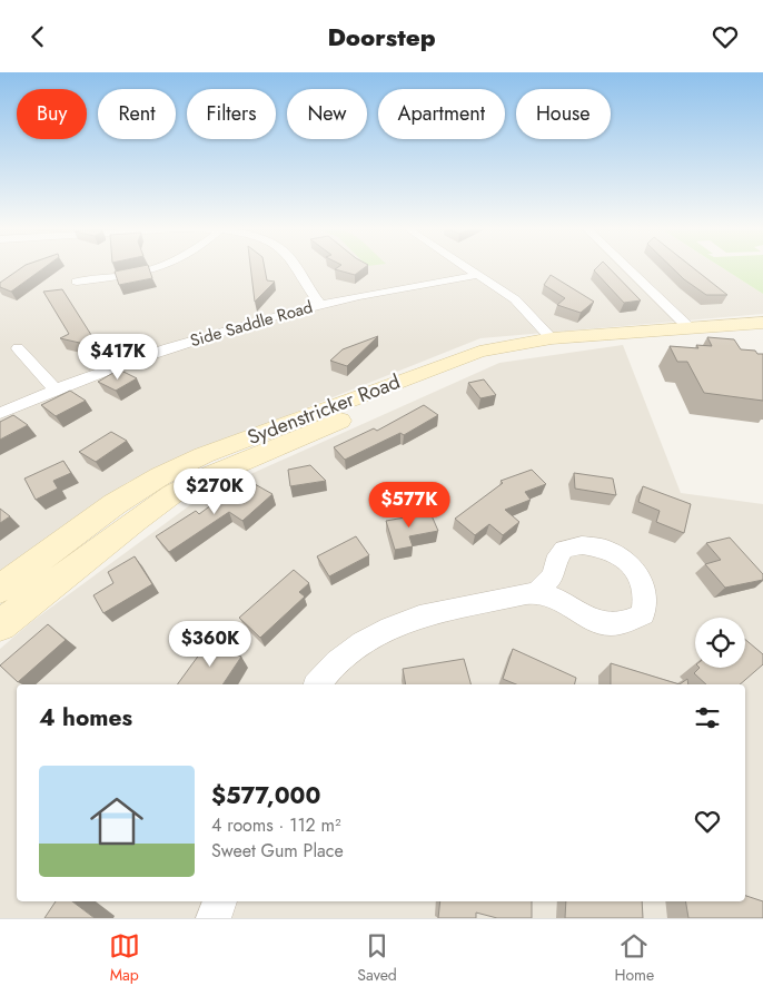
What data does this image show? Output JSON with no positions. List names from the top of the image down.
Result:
{
  "streets": {
    "main road": ["Sydenstricker Road"],
    "street": ["Side Saddle Road"]
  },
  "page": {
    "header": "Doorstep",
    "chip": [
      "Buy",
      "Rent",
      "Filters",
      "New",
      "Apartment",
      "House"
    ],
    "price": [
      "$417K",
      "$270K",
      "$577K",
      "$360K"
    ],
    "heading": "4 homes",
    "list": [
      {
        "name": "$577,000",
        "note": "4 rooms · 112 m² · Sweet Gum Place"
      }
    ],
    "tabs": ["Map", "Saved", "Home"]
  }
}
